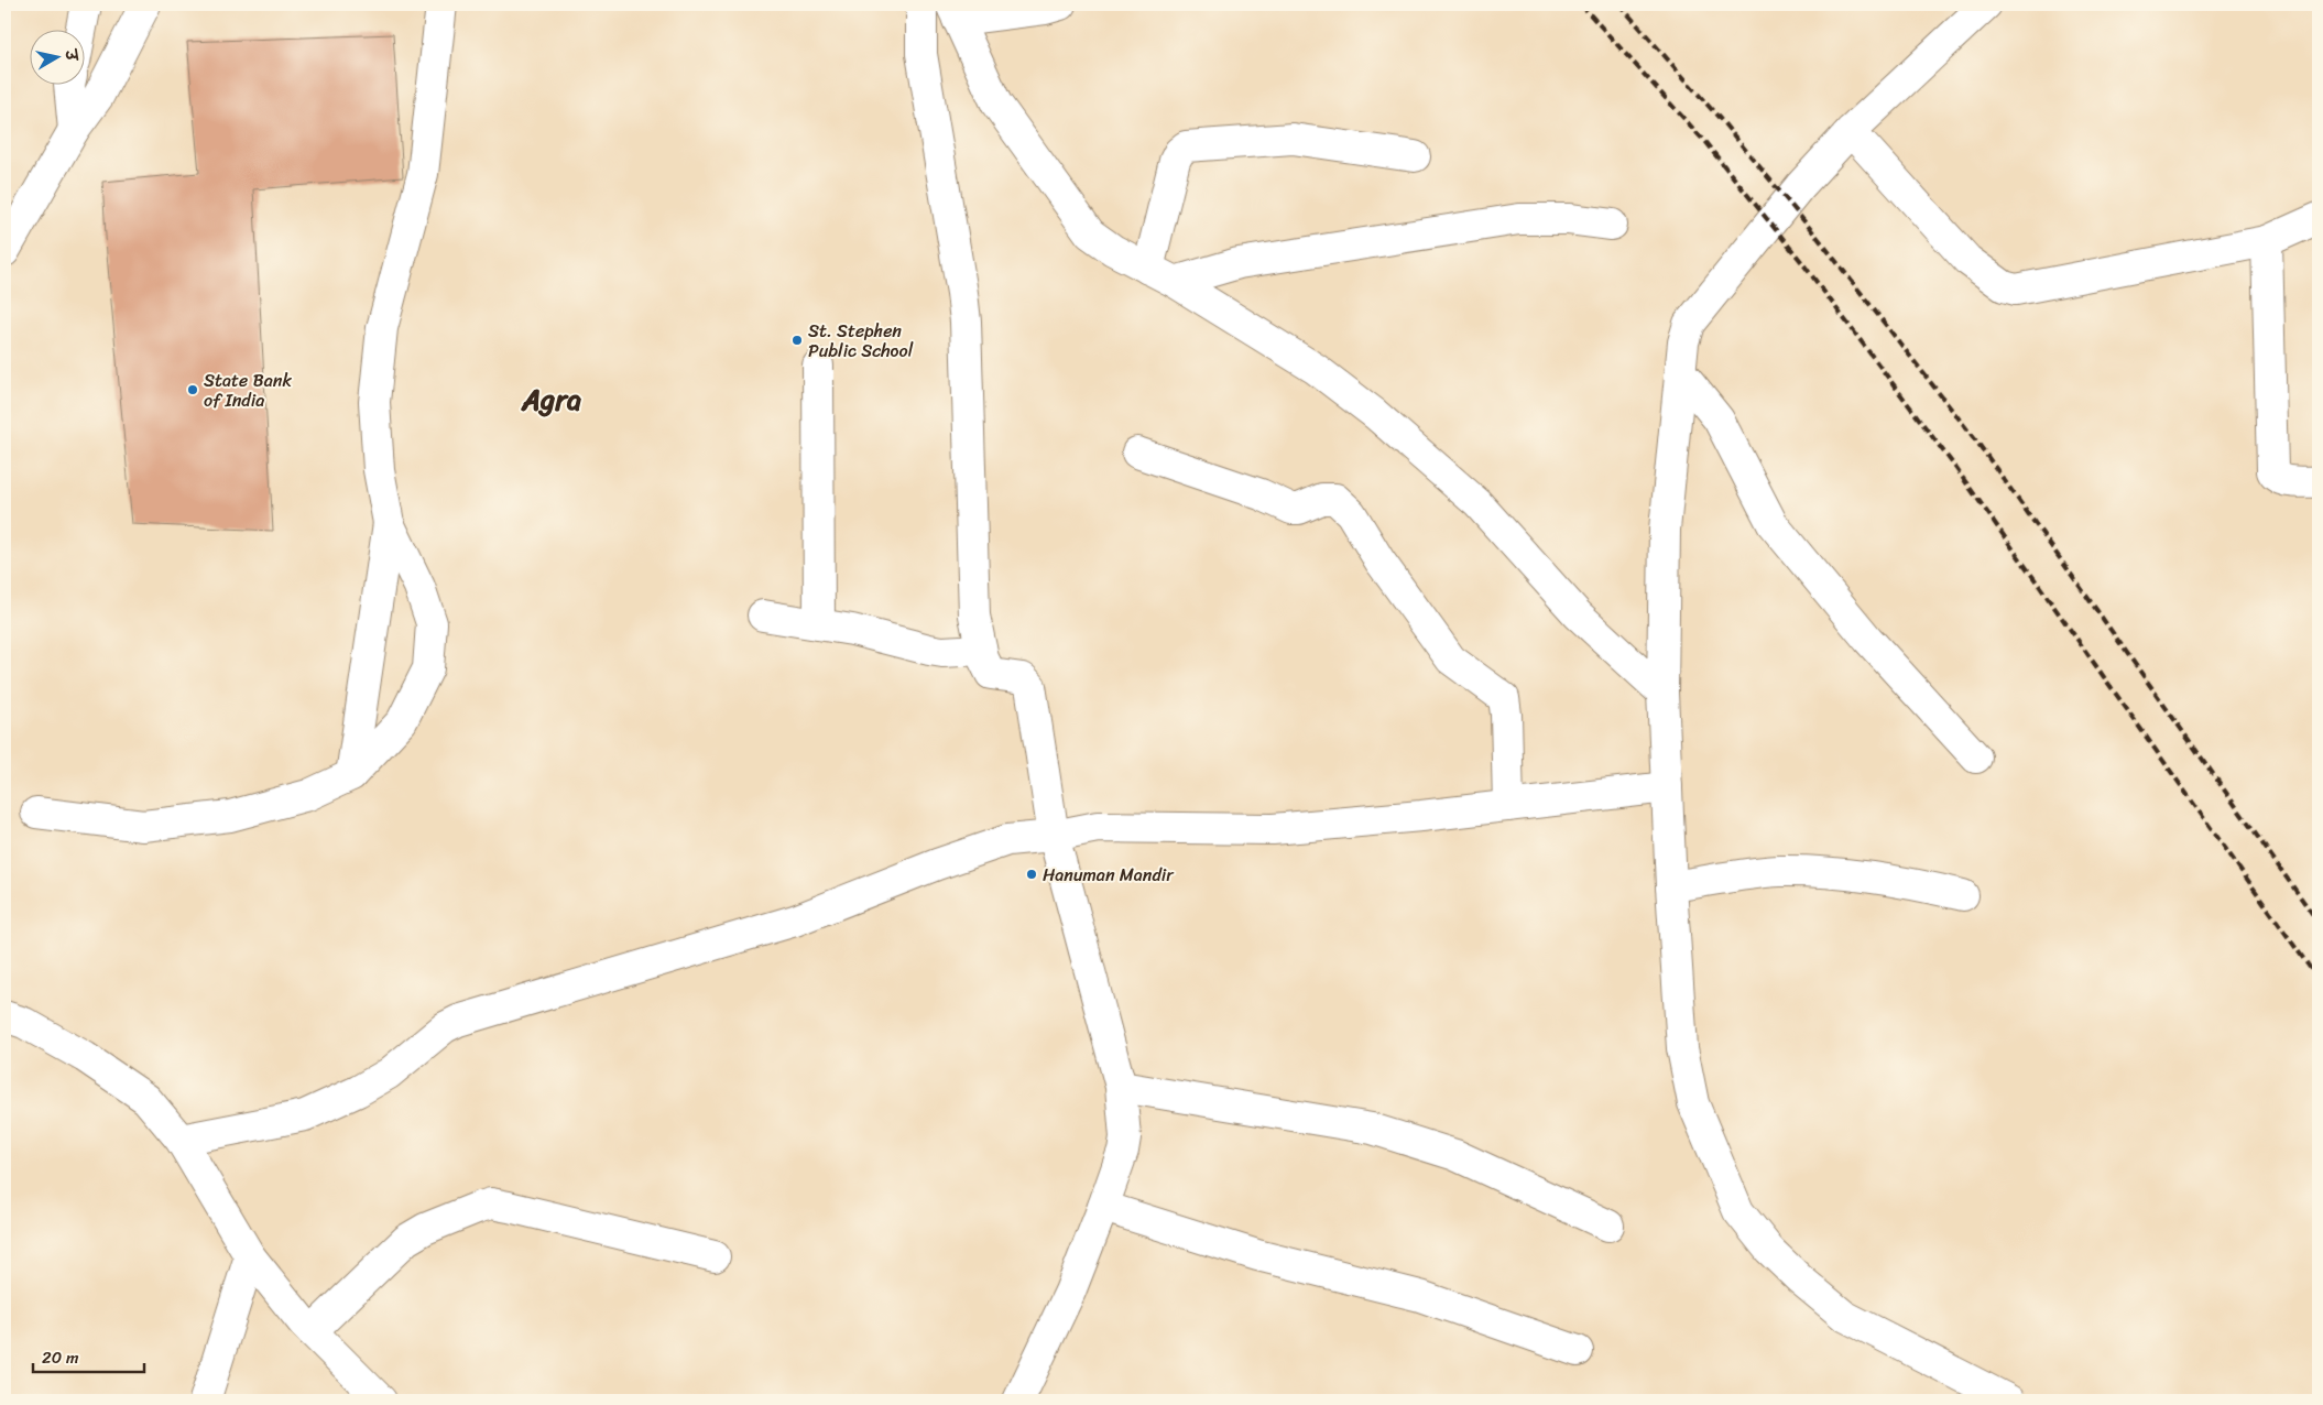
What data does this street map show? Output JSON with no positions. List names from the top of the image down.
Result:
{
  "districts": ["Agra"],
  "places": ["St. Stephen Public School", "State Bank of India", "Hanuman Mandir"],
  "scale_bar": "20 m",
  "north": "right"
}
